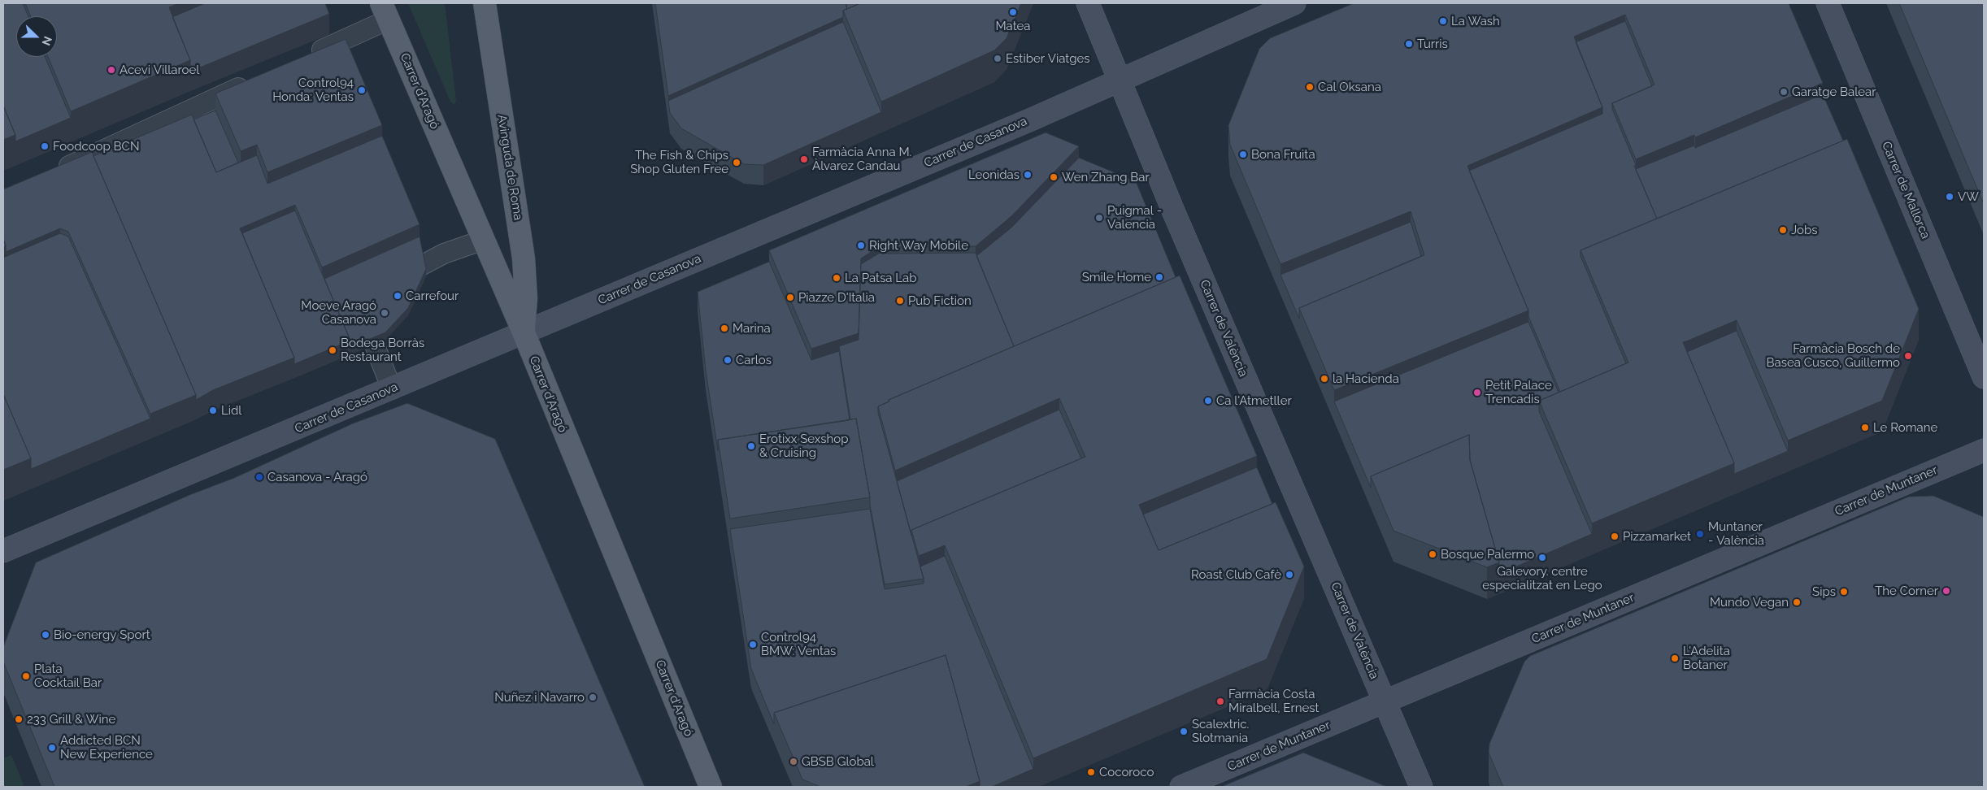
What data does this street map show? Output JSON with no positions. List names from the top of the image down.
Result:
{
  "streets": {
    "main road": ["Carrer d'Aragó", "Avinguda de Roma"],
    "street": [
      "Carrer de Casanova",
      "Carrer de Mallorca",
      "Carrer de València",
      "Carrer de Muntaner"
    ]
  },
  "crossings": [
    ["Carrer d'Aragó", "Carrer de Casanova"],
    ["Carrer d'Aragó", "Avinguda de Roma"],
    ["Carrer de Casanova", "Avinguda de Roma"],
    ["Carrer de Casanova", "Carrer de València"],
    ["Carrer de València", "Carrer de Muntaner"]
  ],
  "places": [
    "Matea",
    "La Wash",
    "Turris",
    "Estiber Viatges",
    "Acevi Villaroel",
    "Cal Oksana",
    "Control94 Honda: Ventas",
    "Garatge Balear",
    "Foodcoop BCN",
    "Bona Fruita",
    "Farmàcia Anna M. Àlvarez Candau",
    "The Fish & Chips Shop Gluten Free",
    "Leonidas",
    "Wen Zhang Bar",
    "VW",
    "Puigmal - Valencia",
    "Jobs",
    "Right Way Mobile",
    "Smile Home",
    "La Patsa Lab",
    "Carrefour",
    "Piazze D'Italia",
    "Pub Fiction",
    "Moeve Aragó Casanova",
    "Marina",
    "Bodega Borràs Restaurant",
    "Farmàcia Bosch de Basea Cusco, Guillermo",
    "Carlos",
    "la Hacienda",
    "Petit Palace Trencadis",
    "Ca l'Atmetller",
    "Lidl",
    "Le Romane",
    "Erotixx Sexshop & Cruising",
    "Casanova - Aragó",
    "Muntaner - València",
    "Pizzamarket",
    "Bosque Palermo",
    "Galevory. centre especialitzat en Lego",
    "Roast Club Cafè",
    "The Corner",
    "Sips",
    "Mundo Vegan",
    "Bio-energy Sport",
    "Control94 BMW: Ventas",
    "L'Adelita Botaner",
    "Plata Cocktail Bar",
    "Nuñez i Navarro",
    "Farmàcia Costa Miralbell, Ernest",
    "233 Grill & Wine",
    "Scalextric. Slotmania",
    "Addicted BCN New Experience",
    "GBSB Global",
    "Cocoroco"
  ],
  "north": "right"
}
